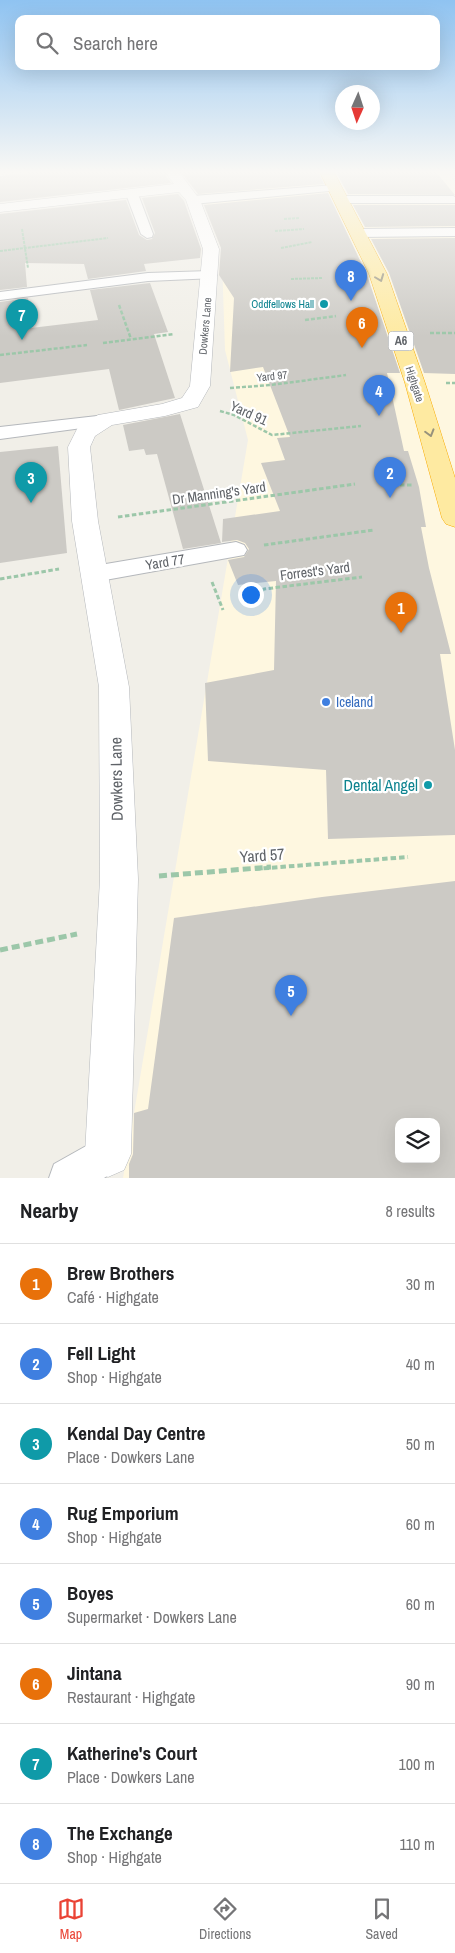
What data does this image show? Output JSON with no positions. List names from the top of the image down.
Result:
{
  "streets": {
    "highway": ["A6", "Highgate"],
    "street": ["Dowkers Lane"],
    "lane": ["Yard 77"],
    "path": [
      "Yard 97",
      "Yard 91",
      "Dr Manning's Yard",
      "Forrest's Yard",
      "Yard 57"
    ]
  },
  "crossings": [
    ["Dowkers Lane", "Yard 97"],
    ["Dowkers Lane", "Yard 91"],
    ["Dowkers Lane", "Dr Manning's Yard"],
    ["Dowkers Lane", "Yard 77"],
    ["Dowkers Lane", "Yard 57"],
    ["Yard 97", "Yard 91"]
  ],
  "one_way": ["Highgate"],
  "places": ["Oddfellows Hall", "Iceland", "Dental Angel"],
  "north": "bottom",
  "page": {
    "search": "Search here",
    "pins": [
      "8",
      "7",
      "6",
      "4",
      "2",
      "3",
      "1",
      "5"
    ],
    "heading": ["Nearby", "8 results"],
    "list": [
      {
        "mark": "1",
        "name": "Brew Brothers",
        "note": "Café · Highgate",
        "value": "30 m"
      },
      {
        "mark": "2",
        "name": "Fell Light",
        "note": "Shop · Highgate",
        "value": "40 m"
      },
      {
        "mark": "3",
        "name": "Kendal Day Centre",
        "note": "Place · Dowkers Lane",
        "value": "50 m"
      },
      {
        "mark": "4",
        "name": "Rug Emporium",
        "note": "Shop · Highgate",
        "value": "60 m"
      },
      {
        "mark": "5",
        "name": "Boyes",
        "note": "Supermarket · Dowkers Lane",
        "value": "60 m"
      },
      {
        "mark": "6",
        "name": "Jintana",
        "note": "Restaurant · Highgate",
        "value": "90 m"
      },
      {
        "mark": "7",
        "name": "Katherine's Court",
        "note": "Place · Dowkers Lane",
        "value": "100 m"
      },
      {
        "mark": "8",
        "name": "The Exchange",
        "note": "Shop · Highgate",
        "value": "110 m"
      }
    ],
    "nav": ["Map", "Directions", "Saved"]
  }
}
